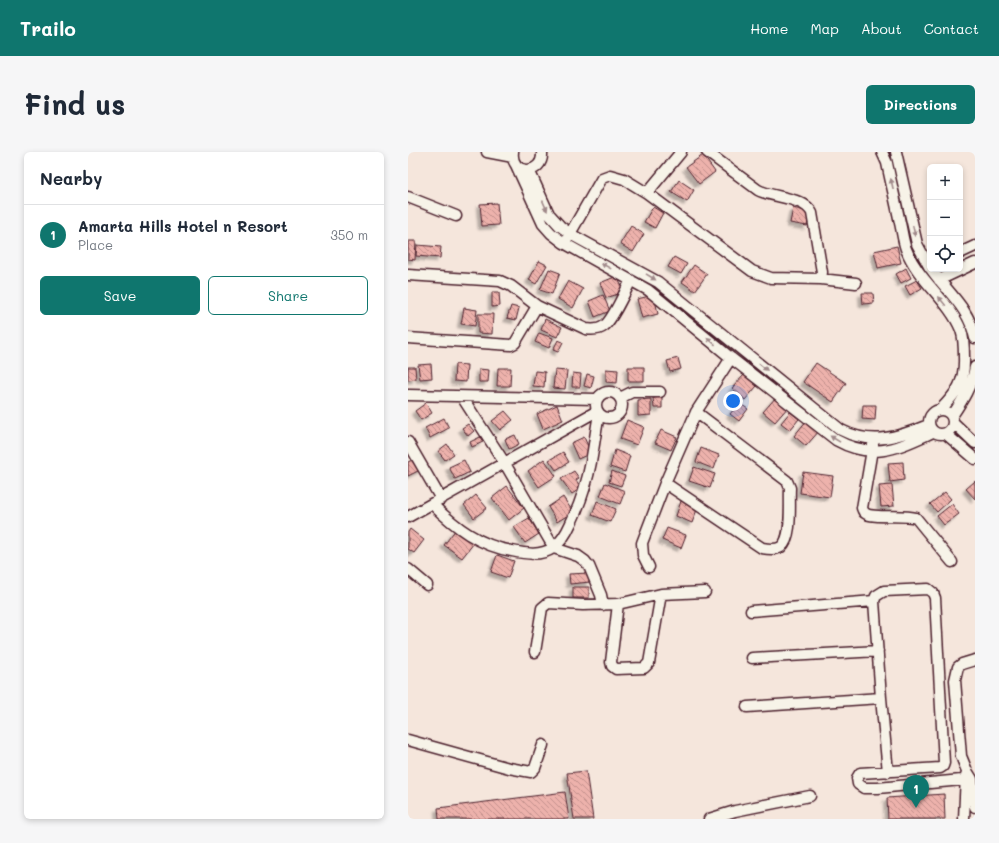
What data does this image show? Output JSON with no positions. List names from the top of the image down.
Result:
{
  "page": {
    "header": "Trailo",
    "nav": [
      "Home",
      "Map",
      "About",
      "Contact"
    ],
    "buttons": [
      "Directions",
      ["Save", "Share"]
    ],
    "title": "Find us",
    "heading": "Nearby",
    "map_buttons": ["+", "−"],
    "list": [
      {
        "mark": "1",
        "name": "Amarta Hills Hotel n Resort",
        "note": "Place",
        "value": "350 m"
      }
    ],
    "pins": "1"
  }
}
